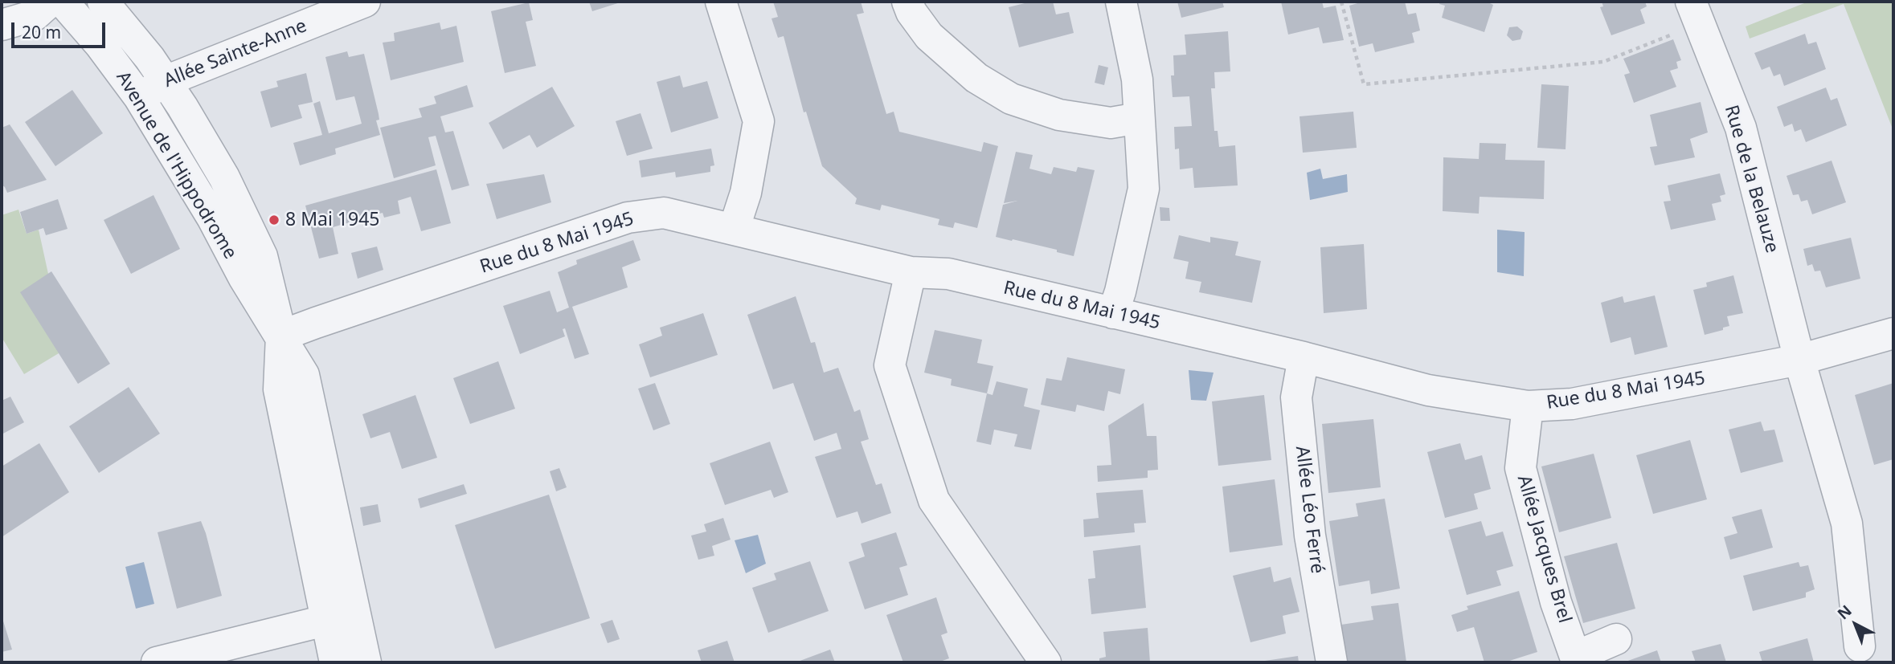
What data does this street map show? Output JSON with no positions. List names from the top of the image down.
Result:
{
  "streets": {
    "street": [
      "Allée Sainte-Anne",
      "Avenue de l'Hippodrome",
      "Rue de la Belauze",
      "Rue du 8 Mai 1945",
      "Allée Léo Ferré",
      "Allée Jacques Brel"
    ]
  },
  "crossings": [
    ["Allée Sainte-Anne", "Avenue de l'Hippodrome"],
    ["Avenue de l'Hippodrome", "Rue du 8 Mai 1945"],
    ["Rue de la Belauze", "Rue du 8 Mai 1945"],
    ["Rue du 8 Mai 1945", "Allée Léo Ferré"],
    ["Rue du 8 Mai 1945", "Allée Jacques Brel"]
  ],
  "places": ["8 Mai 1945"],
  "scale_bar": "20 m",
  "north": "top left"
}
